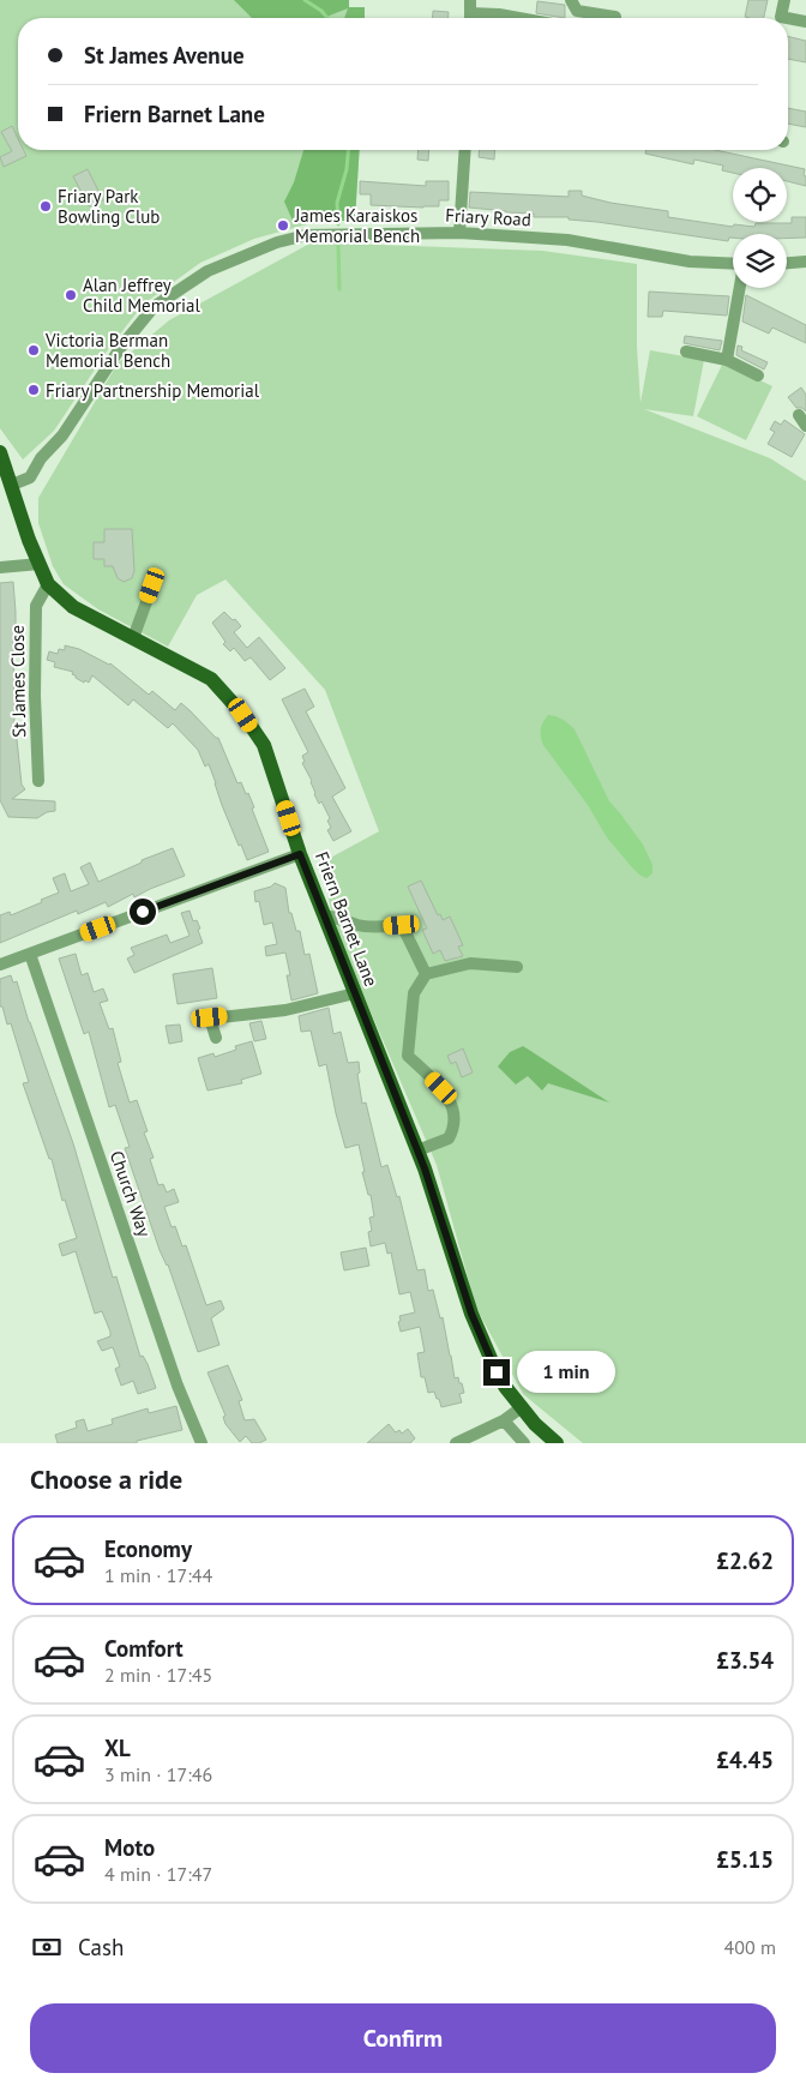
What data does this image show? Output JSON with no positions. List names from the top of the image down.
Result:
{
  "streets": {
    "main road": ["Friern Barnet Lane"],
    "street": ["Friary Road", "St James Close", "Church Way"]
  },
  "crossings": [
    ["Friary Road", "Friern Barnet Lane"],
    ["St James Close", "Friern Barnet Lane"]
  ],
  "places": [
    "Friary Park Bowling Club",
    "James Karaiskos Memorial Bench",
    "Alan Jeffrey Child Memorial",
    "Victoria Berman Memorial Bench",
    "Friary Partnership Memorial"
  ],
  "page": {
    "banner": ["St James Avenue", "Friern Barnet Lane"],
    "bubble": "1 min",
    "heading": "Choose a ride",
    "list": [
      {
        "name": "Economy",
        "note": "1 min · 17:44",
        "value": "£2.62"
      },
      {
        "name": "Comfort",
        "note": "2 min · 17:45",
        "value": "£3.54"
      },
      {
        "name": "XL",
        "note": "3 min · 17:46",
        "value": "£4.45"
      },
      {
        "name": "Moto",
        "note": "4 min · 17:47",
        "value": "£5.15"
      }
    ],
    "pay": ["Cash", "400 m"],
    "buttons": "Confirm"
  }
}
